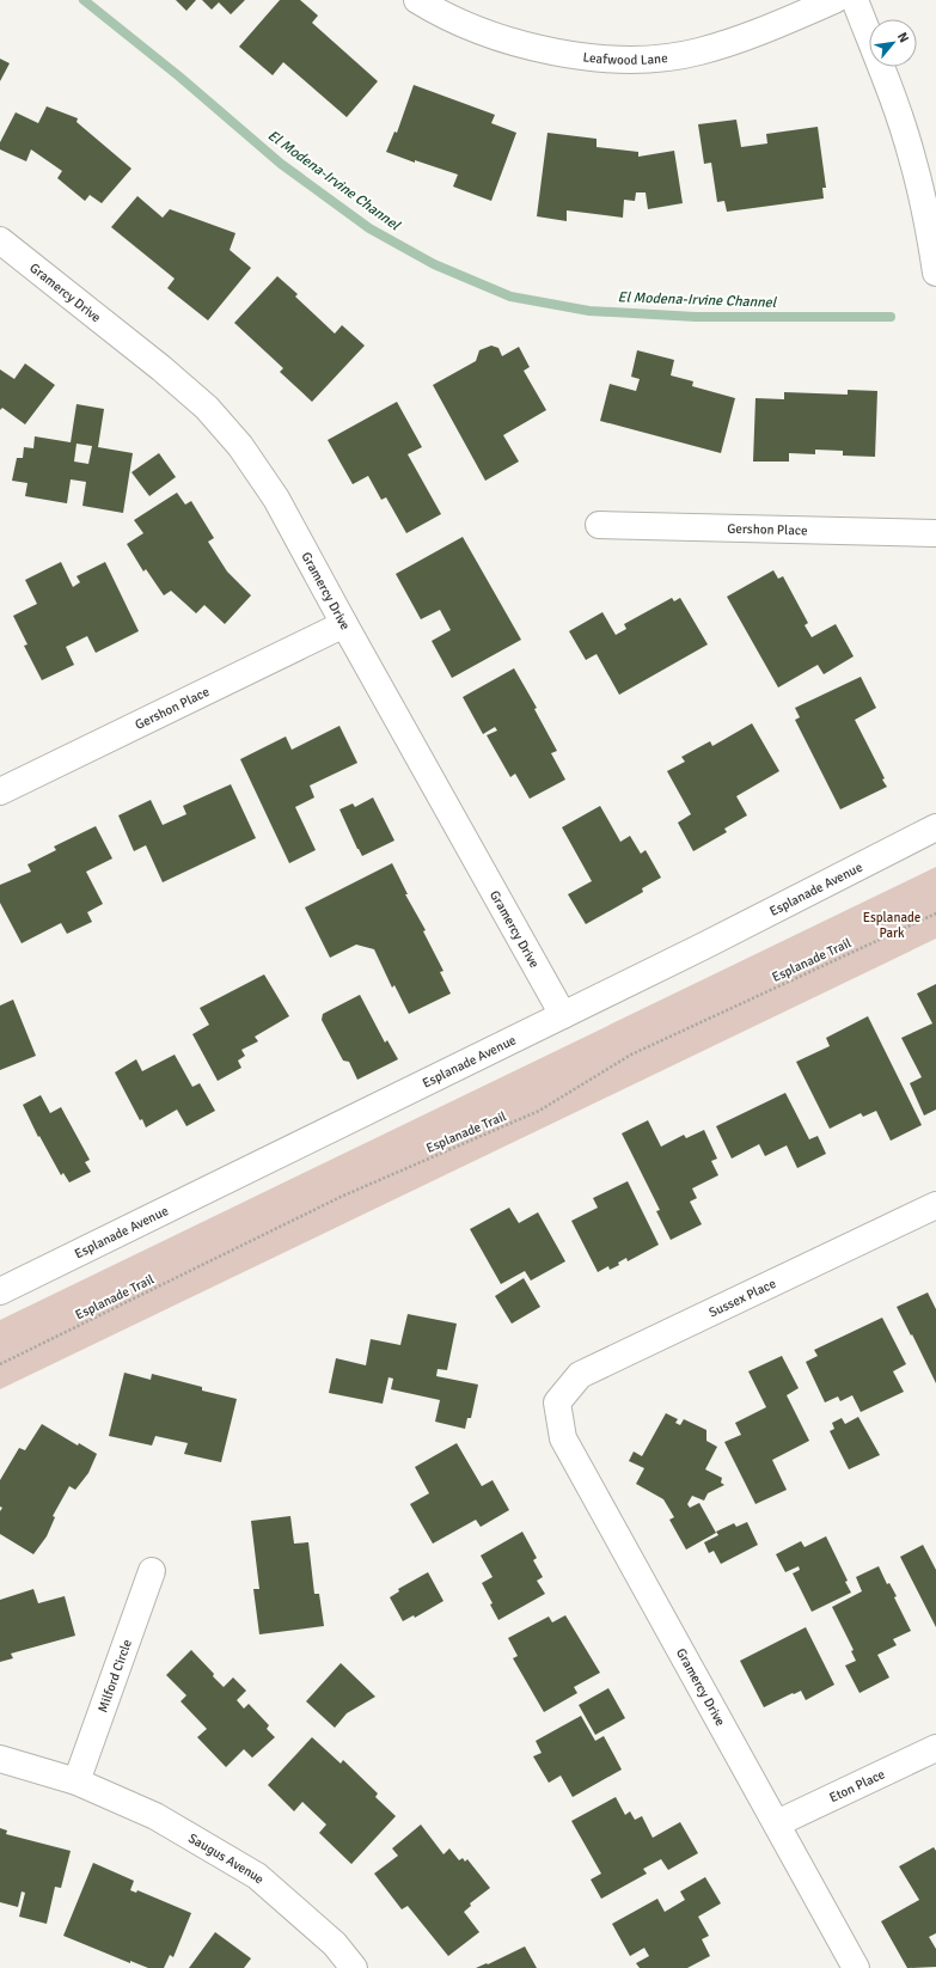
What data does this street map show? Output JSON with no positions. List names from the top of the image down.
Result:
{
  "streets": {
    "street": [
      "Leafwood Lane",
      "Gramercy Drive",
      "Gershon Place",
      "Esplanade Avenue",
      "Sussex Place",
      "Milford Circle",
      "Eton Place",
      "Saugus Avenue"
    ],
    "path": ["Esplanade Trail"]
  },
  "crossings": [
    ["Gramercy Drive", "Gershon Place"],
    ["Gramercy Drive", "Esplanade Avenue"],
    ["Gramercy Drive", "Sussex Place"],
    ["Gramercy Drive", "Eton Place"],
    ["Milford Circle", "Saugus Avenue"]
  ],
  "water": ["El Modena-Irvine Channel"],
  "parks": ["Esplanade Park"],
  "north": "top right"
}
